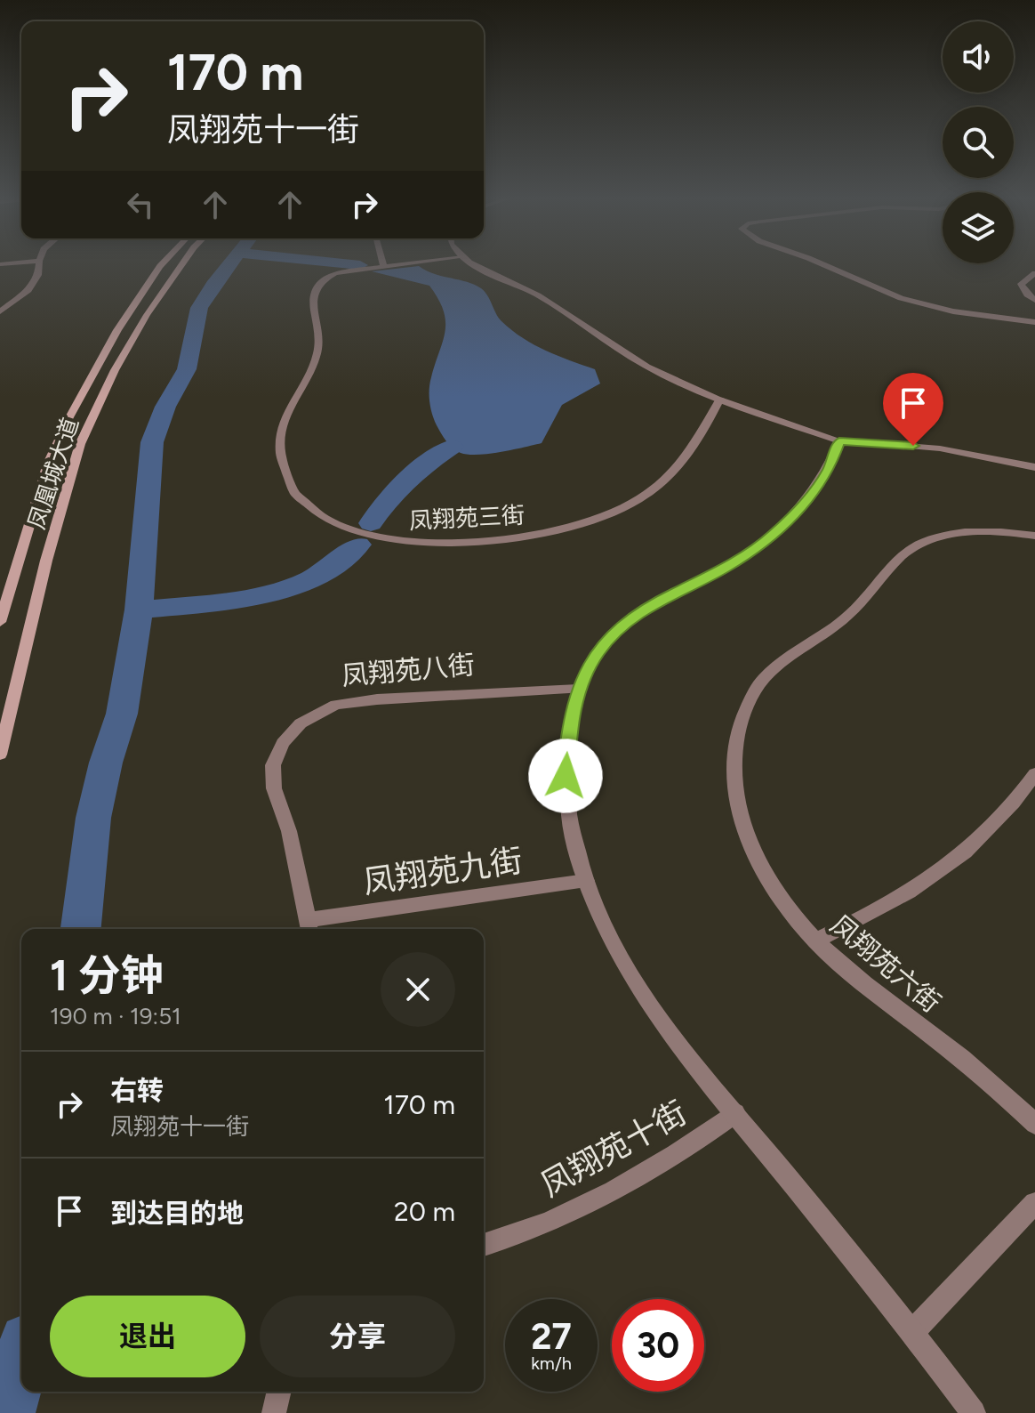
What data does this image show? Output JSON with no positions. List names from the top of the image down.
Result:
{
  "streets": {
    "main road": ["凤凰城大道"],
    "street": [
      "凤翔苑三街",
      "凤翔苑八街",
      "凤翔苑九街",
      "凤翔苑六街",
      "凤翔苑十街"
    ]
  },
  "crossings": [
    ["凤翔苑八街", "凤翔苑九街"]
  ],
  "page": {
    "turn": ["170 m", "凤翔苑十一街"],
    "heading": ["1 分钟", "190 m · 19:51"],
    "list": [
      {
        "name": "右转",
        "note": "凤翔苑十一街",
        "value": "170 m"
      },
      {
        "name": "到达目的地",
        "value": "20 m"
      }
    ],
    "buttons": ["退出", "分享"],
    "speed": "27 km/h",
    "limit": "30"
  }
}
